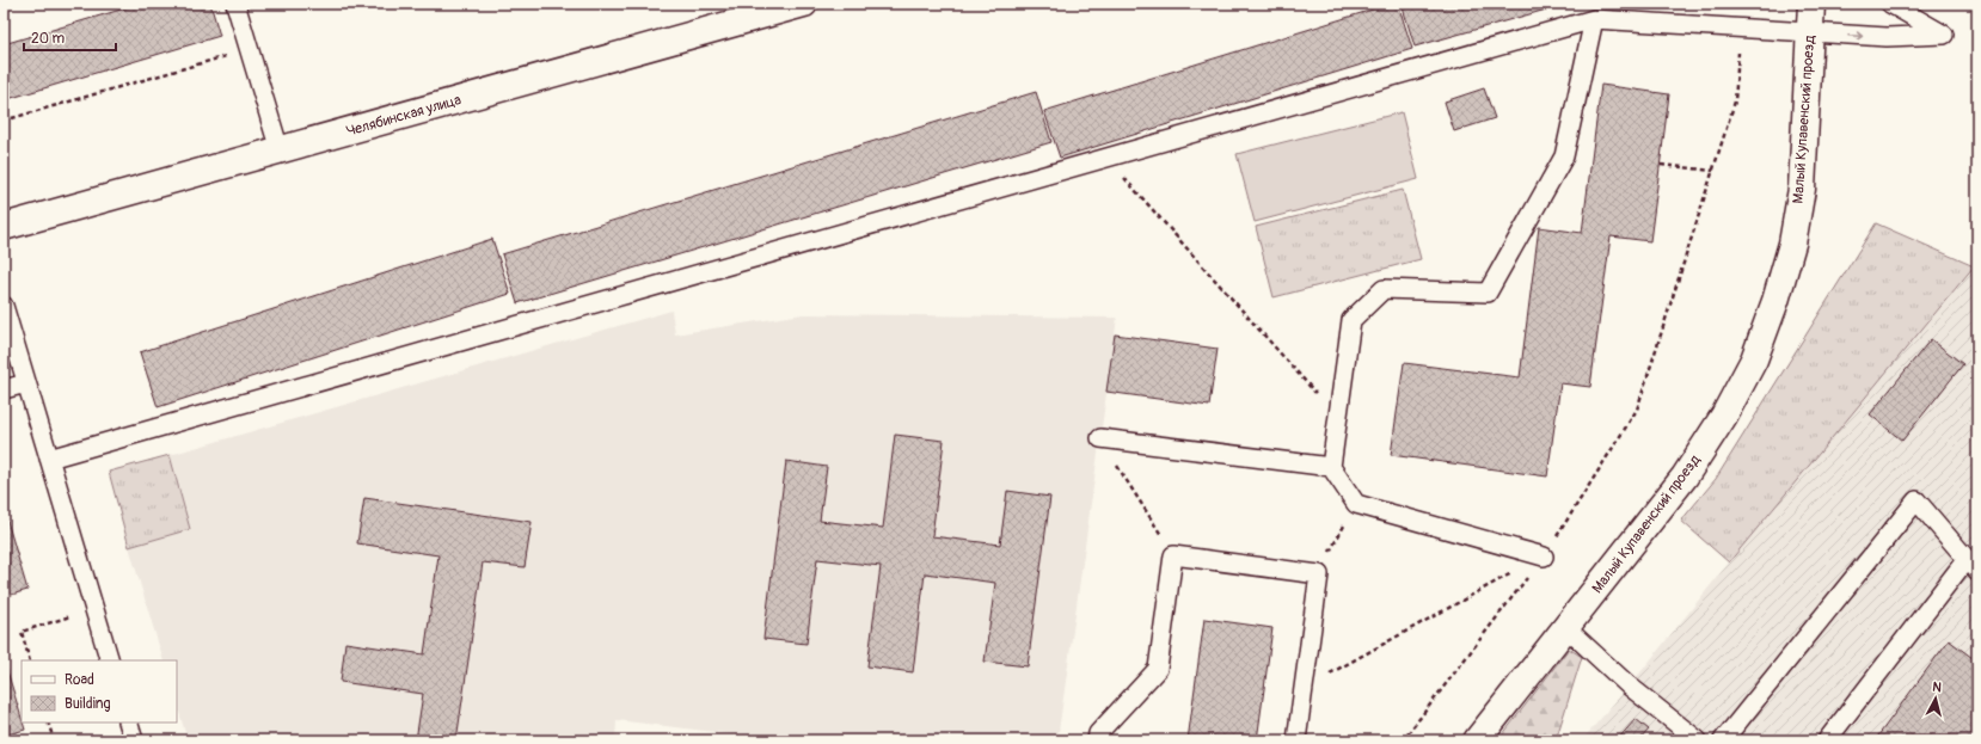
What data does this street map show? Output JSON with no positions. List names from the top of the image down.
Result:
{
  "streets": {
    "street": ["Челябинская улица", "Малый Купавенский проезд"]
  },
  "legend": ["Road", "Building"],
  "scale_bar": "20 m",
  "north": "top"
}
